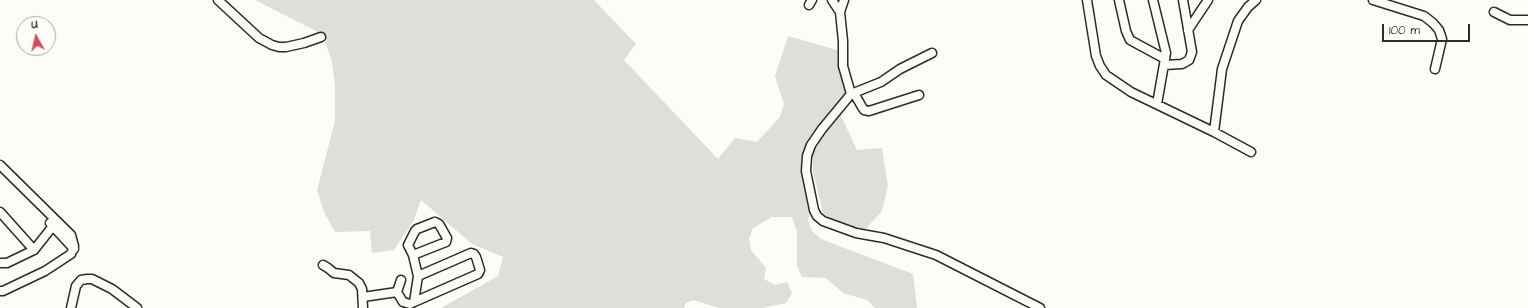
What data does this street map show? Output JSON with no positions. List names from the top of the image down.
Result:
{
  "scale_bar": "100 m",
  "north": "top"
}
